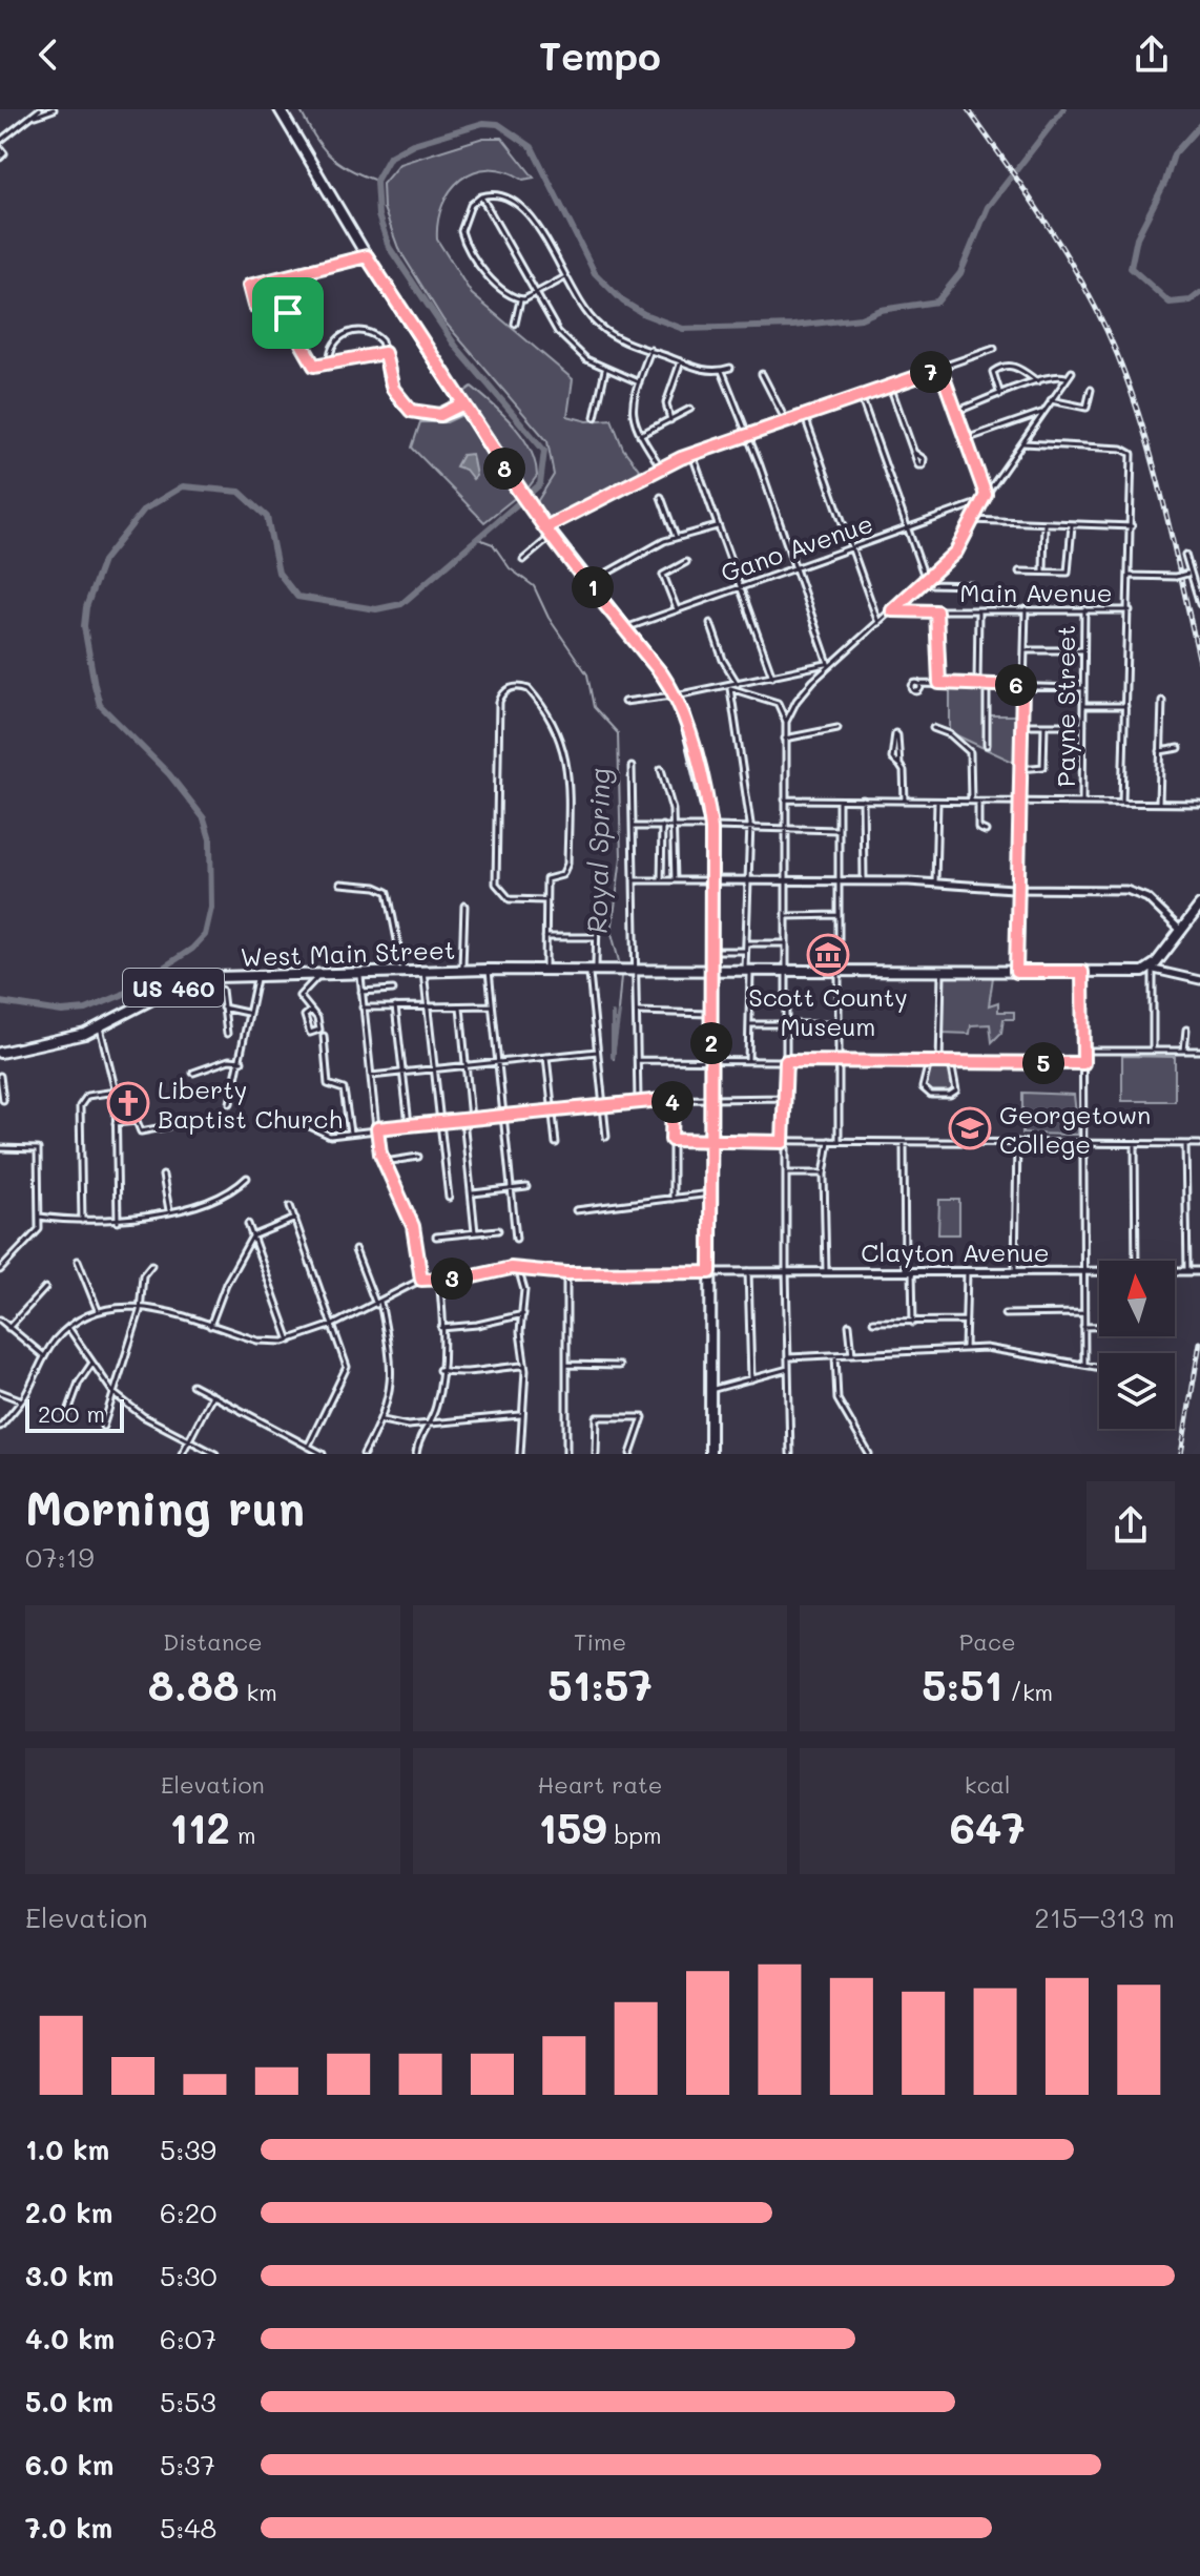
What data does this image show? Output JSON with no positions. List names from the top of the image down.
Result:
{
  "streets": {
    "main road": ["West Main Street", "US 460"],
    "street": [
      "Gano Avenue",
      "Main Avenue",
      "Payne Street",
      "Clayton Avenue"
    ]
  },
  "crossings": [
    ["Main Avenue", "Payne Street"],
    ["West Main Street", "US 460"]
  ],
  "water": ["Royal Spring"],
  "places": {
    "museum": ["Scott County Museum"],
    "church": ["Liberty Baptist Church"],
    "school or university": ["Georgetown College"]
  },
  "scale_bar": "200 m",
  "north": "top",
  "page": {
    "header": "Tempo",
    "pins": [
      "7",
      "8",
      "1",
      "6",
      "2",
      "5",
      "4",
      "3"
    ],
    "scale": "200 m",
    "heading": ["Morning run", "07:19"],
    "stats": [
      ["Distance", "8.88 km"],
      ["Time", "51:57"],
      ["Pace", "5:51 /km"],
      ["Elevation", "112 m"],
      ["Heart rate", "159 bpm"],
      ["kcal", "647"]
    ],
    "chart": ["Elevation", "215–313 m"],
    "list": [
      {
        "name": "1.0 km",
        "note": "5:39"
      },
      {
        "name": "2.0 km",
        "note": "6:20"
      },
      {
        "name": "3.0 km",
        "note": "5:30"
      },
      {
        "name": "4.0 km",
        "note": "6:07"
      },
      {
        "name": "5.0 km",
        "note": "5:53"
      },
      {
        "name": "6.0 km",
        "note": "5:37"
      },
      {
        "name": "7.0 km",
        "note": "5:48"
      }
    ]
  }
}
